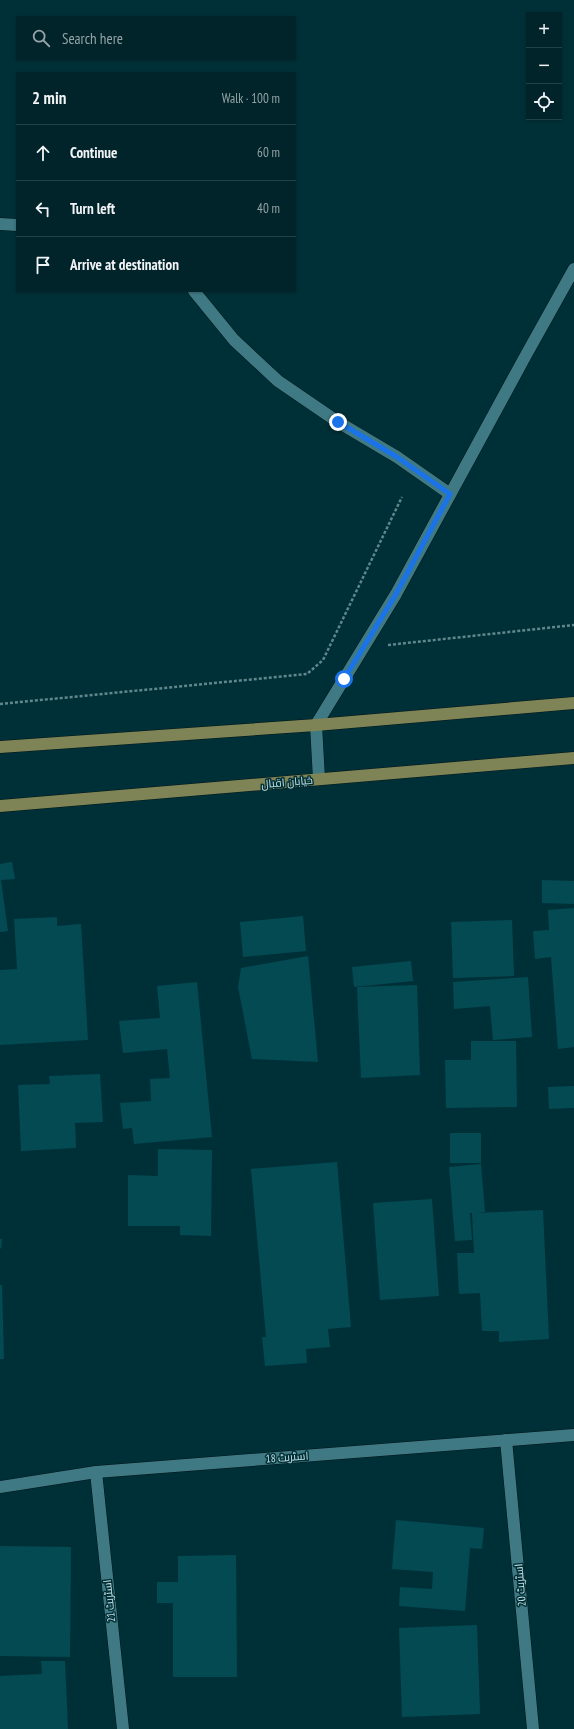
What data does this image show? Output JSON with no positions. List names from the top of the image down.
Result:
{
  "streets": {
    "main road": ["خیابان اقبال"],
    "street": ["اسٹریٹ 18", "اسٹریٹ 20", "اسٹریٹ 21"]
  },
  "crossings": [
    ["اسٹریٹ 18", "اسٹریٹ 20"],
    ["اسٹریٹ 18", "اسٹریٹ 21"]
  ],
  "page": {
    "map_buttons": ["+", "−"],
    "search": "Search here",
    "heading": ["2 min", "Walk · 100 m"],
    "list": [
      ["Continue", "60 m"],
      ["Turn left", "40 m"],
      "Arrive at destination"
    ]
  }
}
